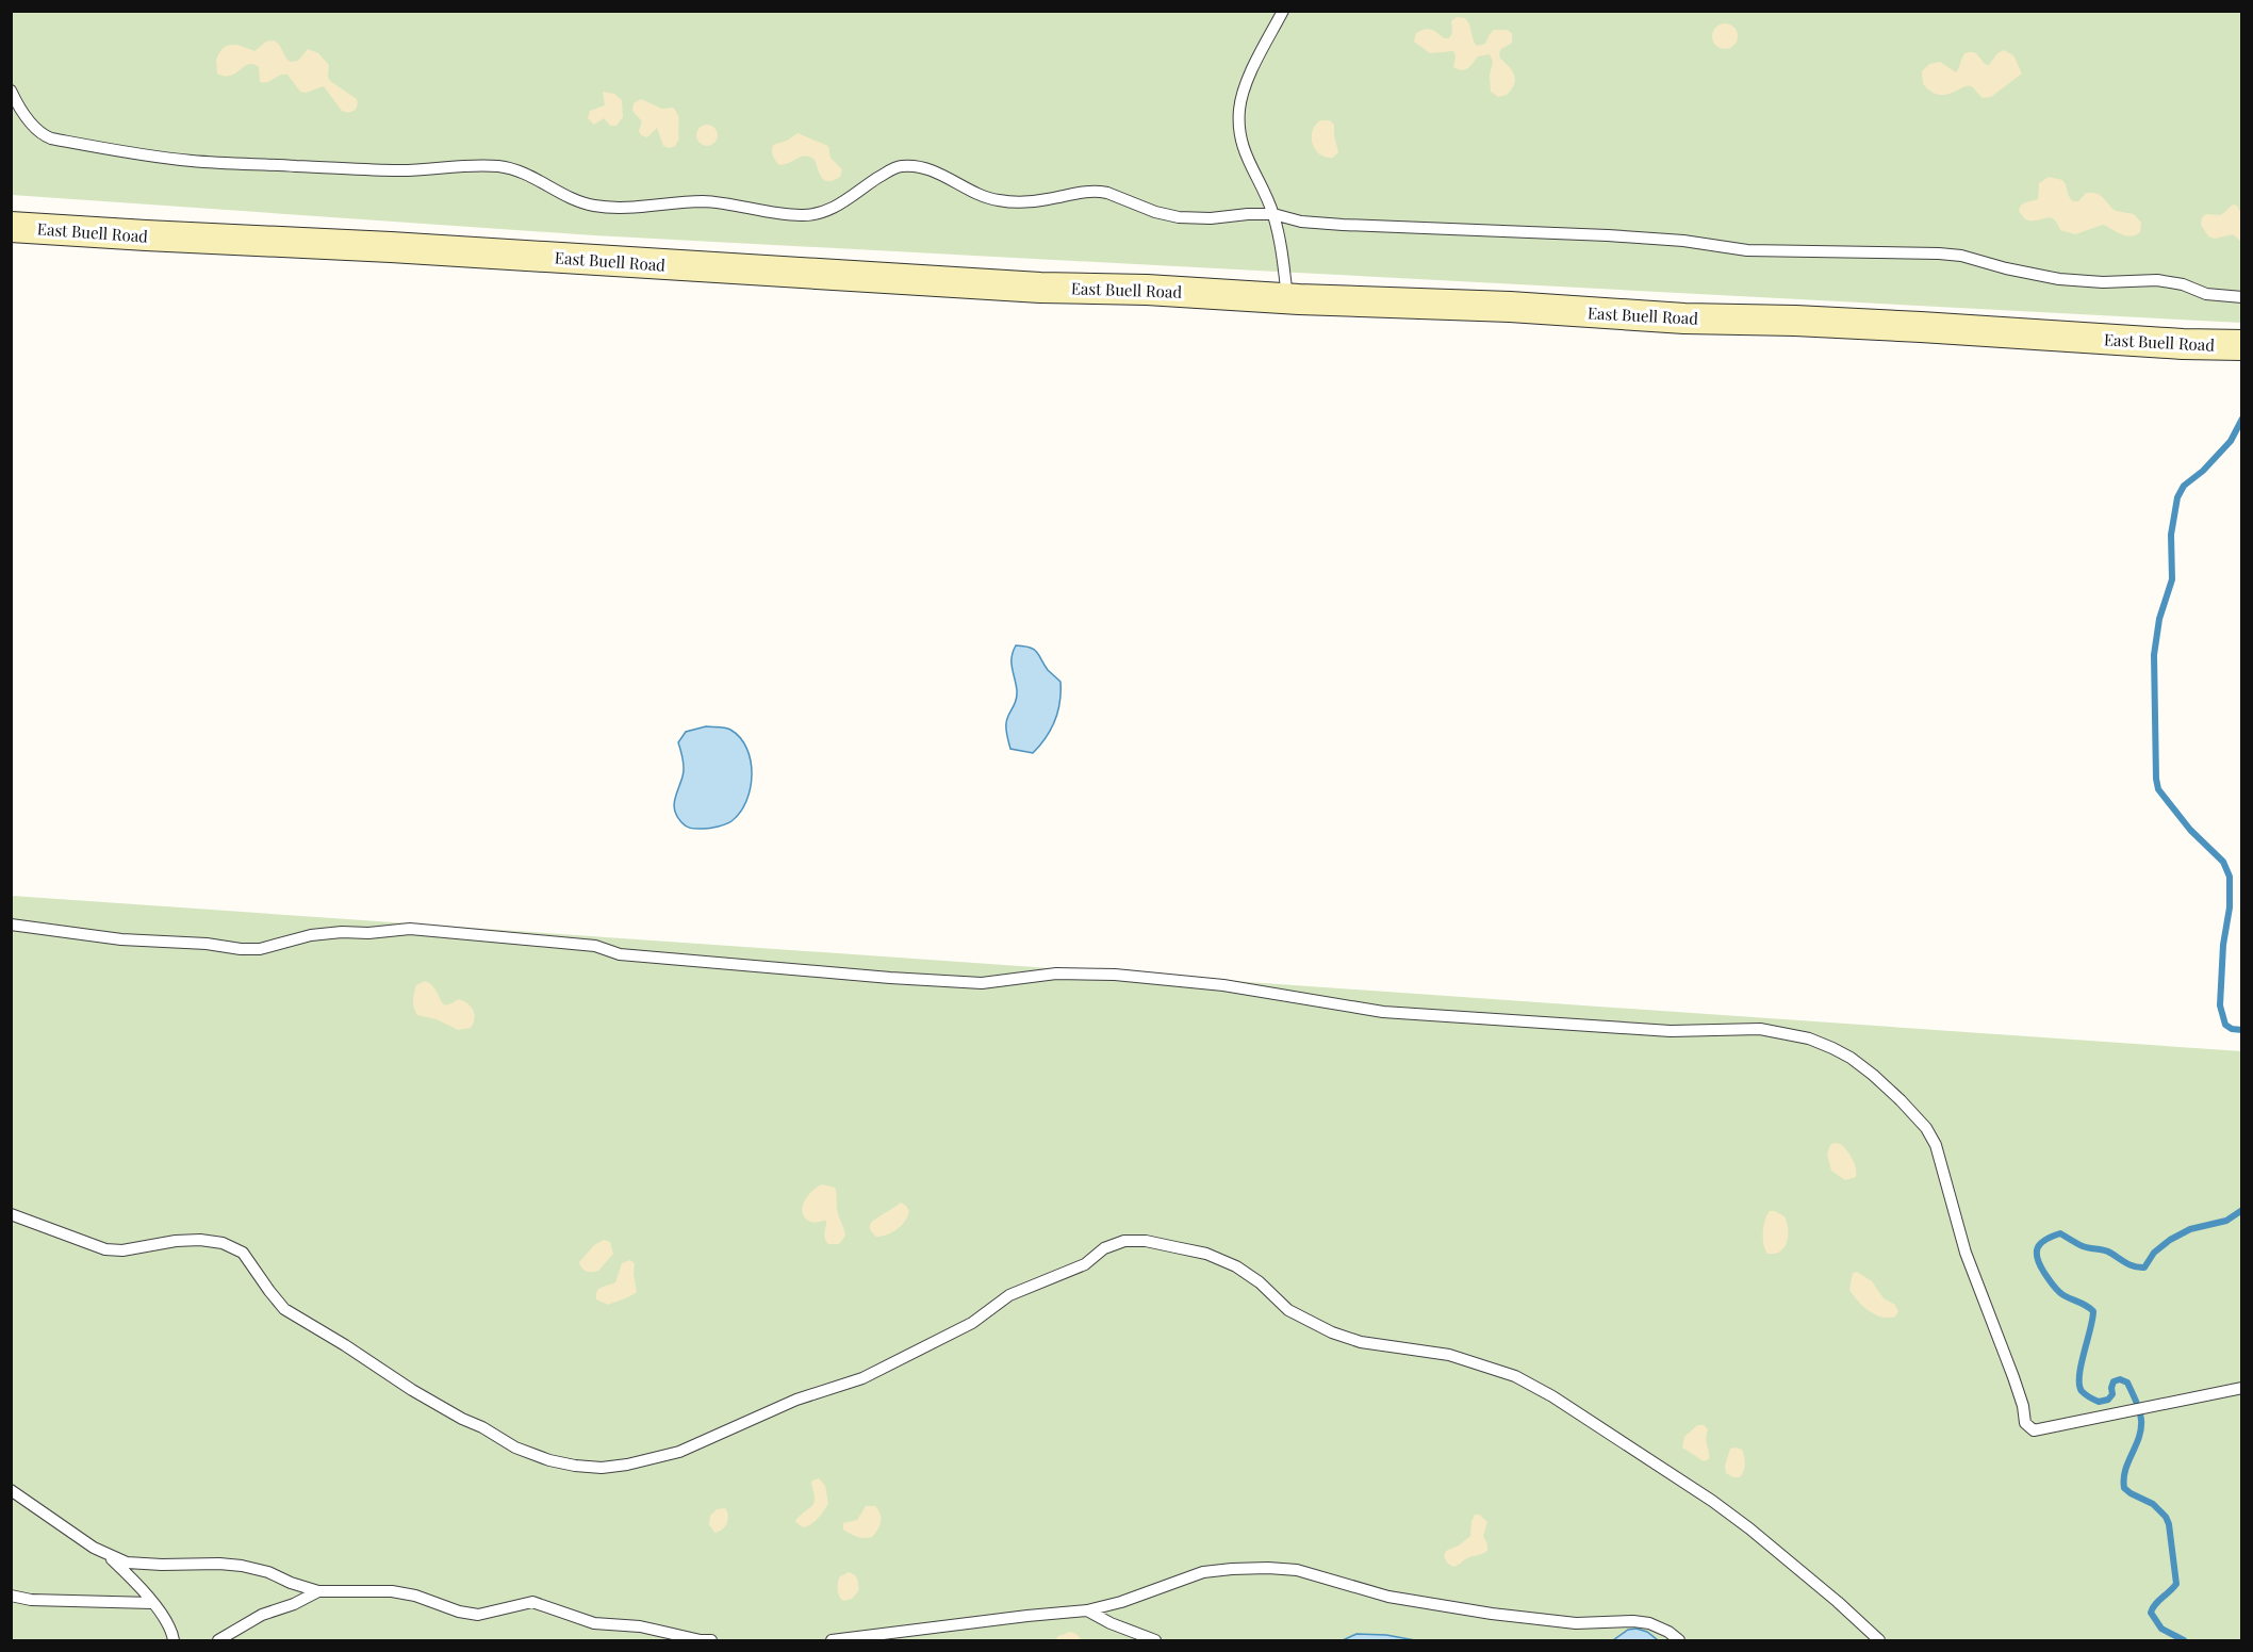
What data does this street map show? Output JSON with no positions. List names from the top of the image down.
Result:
{
  "streets": {
    "street": ["East Buell Road"]
  }
}
